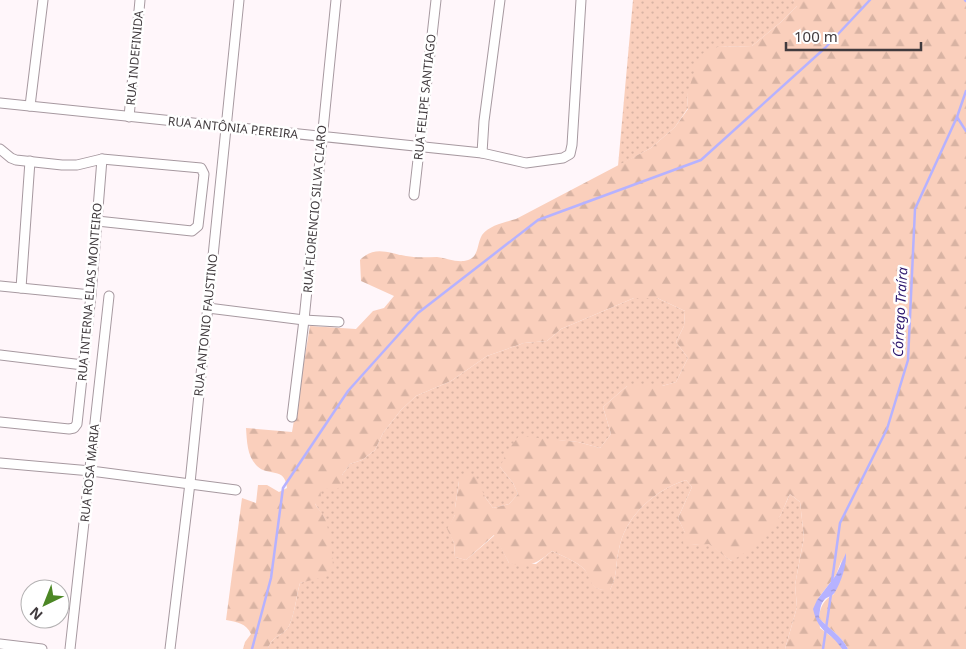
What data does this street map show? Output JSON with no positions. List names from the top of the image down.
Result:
{
  "streets": {
    "street": [
      "RUA INDEFINIDA",
      "RUA FELIPE SANTIAGO",
      "RUA ANTÔNIA PEREIRA",
      "RUA FLORENCIO SILVA CLARO",
      "RUA INTERNA ELIAS MONTEIRO",
      "RUA ANTONIO FAUSTINO",
      "RUA ROSA MARIA"
    ]
  },
  "crossings": [
    ["RUA INDEFINIDA", "RUA ANTÔNIA PEREIRA"],
    ["RUA FELIPE SANTIAGO", "RUA ANTÔNIA PEREIRA"],
    ["RUA ANTÔNIA PEREIRA", "RUA FLORENCIO SILVA CLARO"],
    ["RUA ANTÔNIA PEREIRA", "RUA ANTONIO FAUSTINO"]
  ],
  "water": ["Córrego Traíra"],
  "scale_bar": "100 m",
  "north": "bottom left"
}
